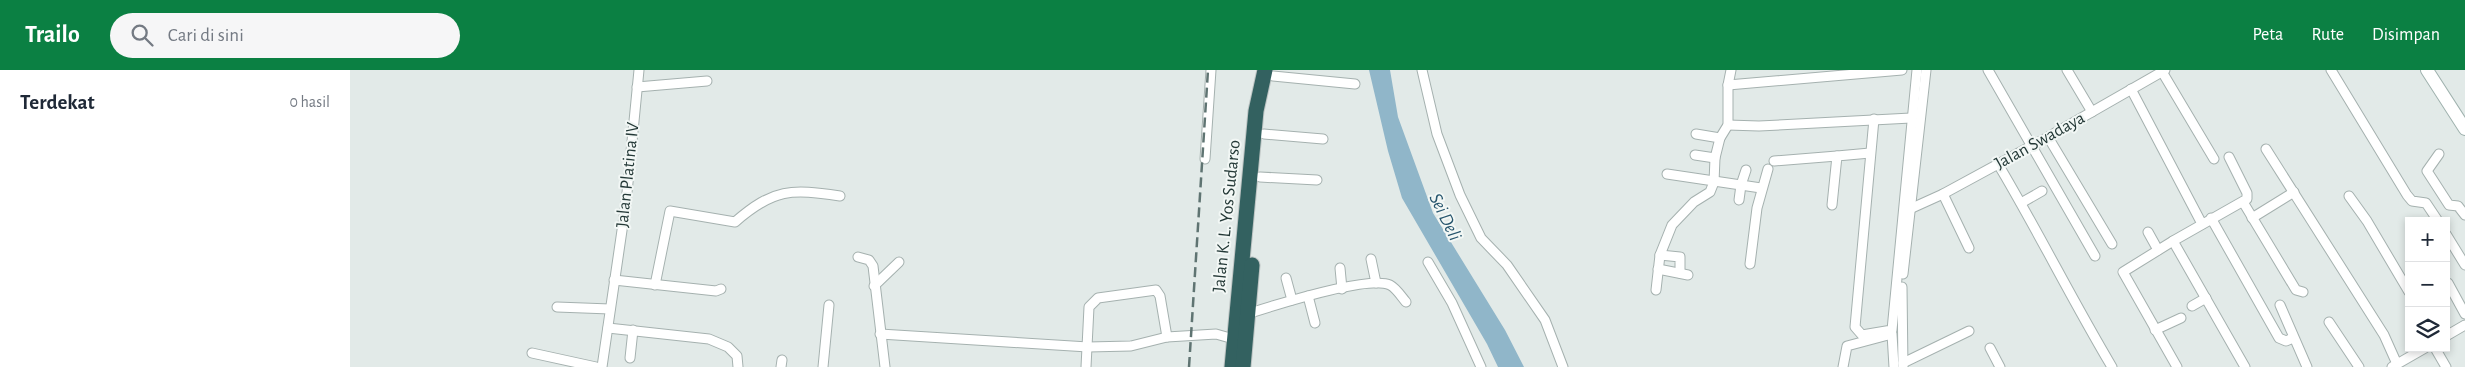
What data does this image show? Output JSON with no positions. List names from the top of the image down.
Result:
{
  "streets": {
    "highway": ["Jalan K. L. Yos Sudarso"],
    "street": ["Jalan Swadaya", "Jalan Platina IV"]
  },
  "water": ["Sei Deli"],
  "page": {
    "header": "Trailo",
    "search": "Cari di sini",
    "nav": ["Peta", "Rute", "Disimpan"],
    "heading": ["Terdekat", "0 hasil"],
    "map_buttons": ["+", "−"]
  }
}
